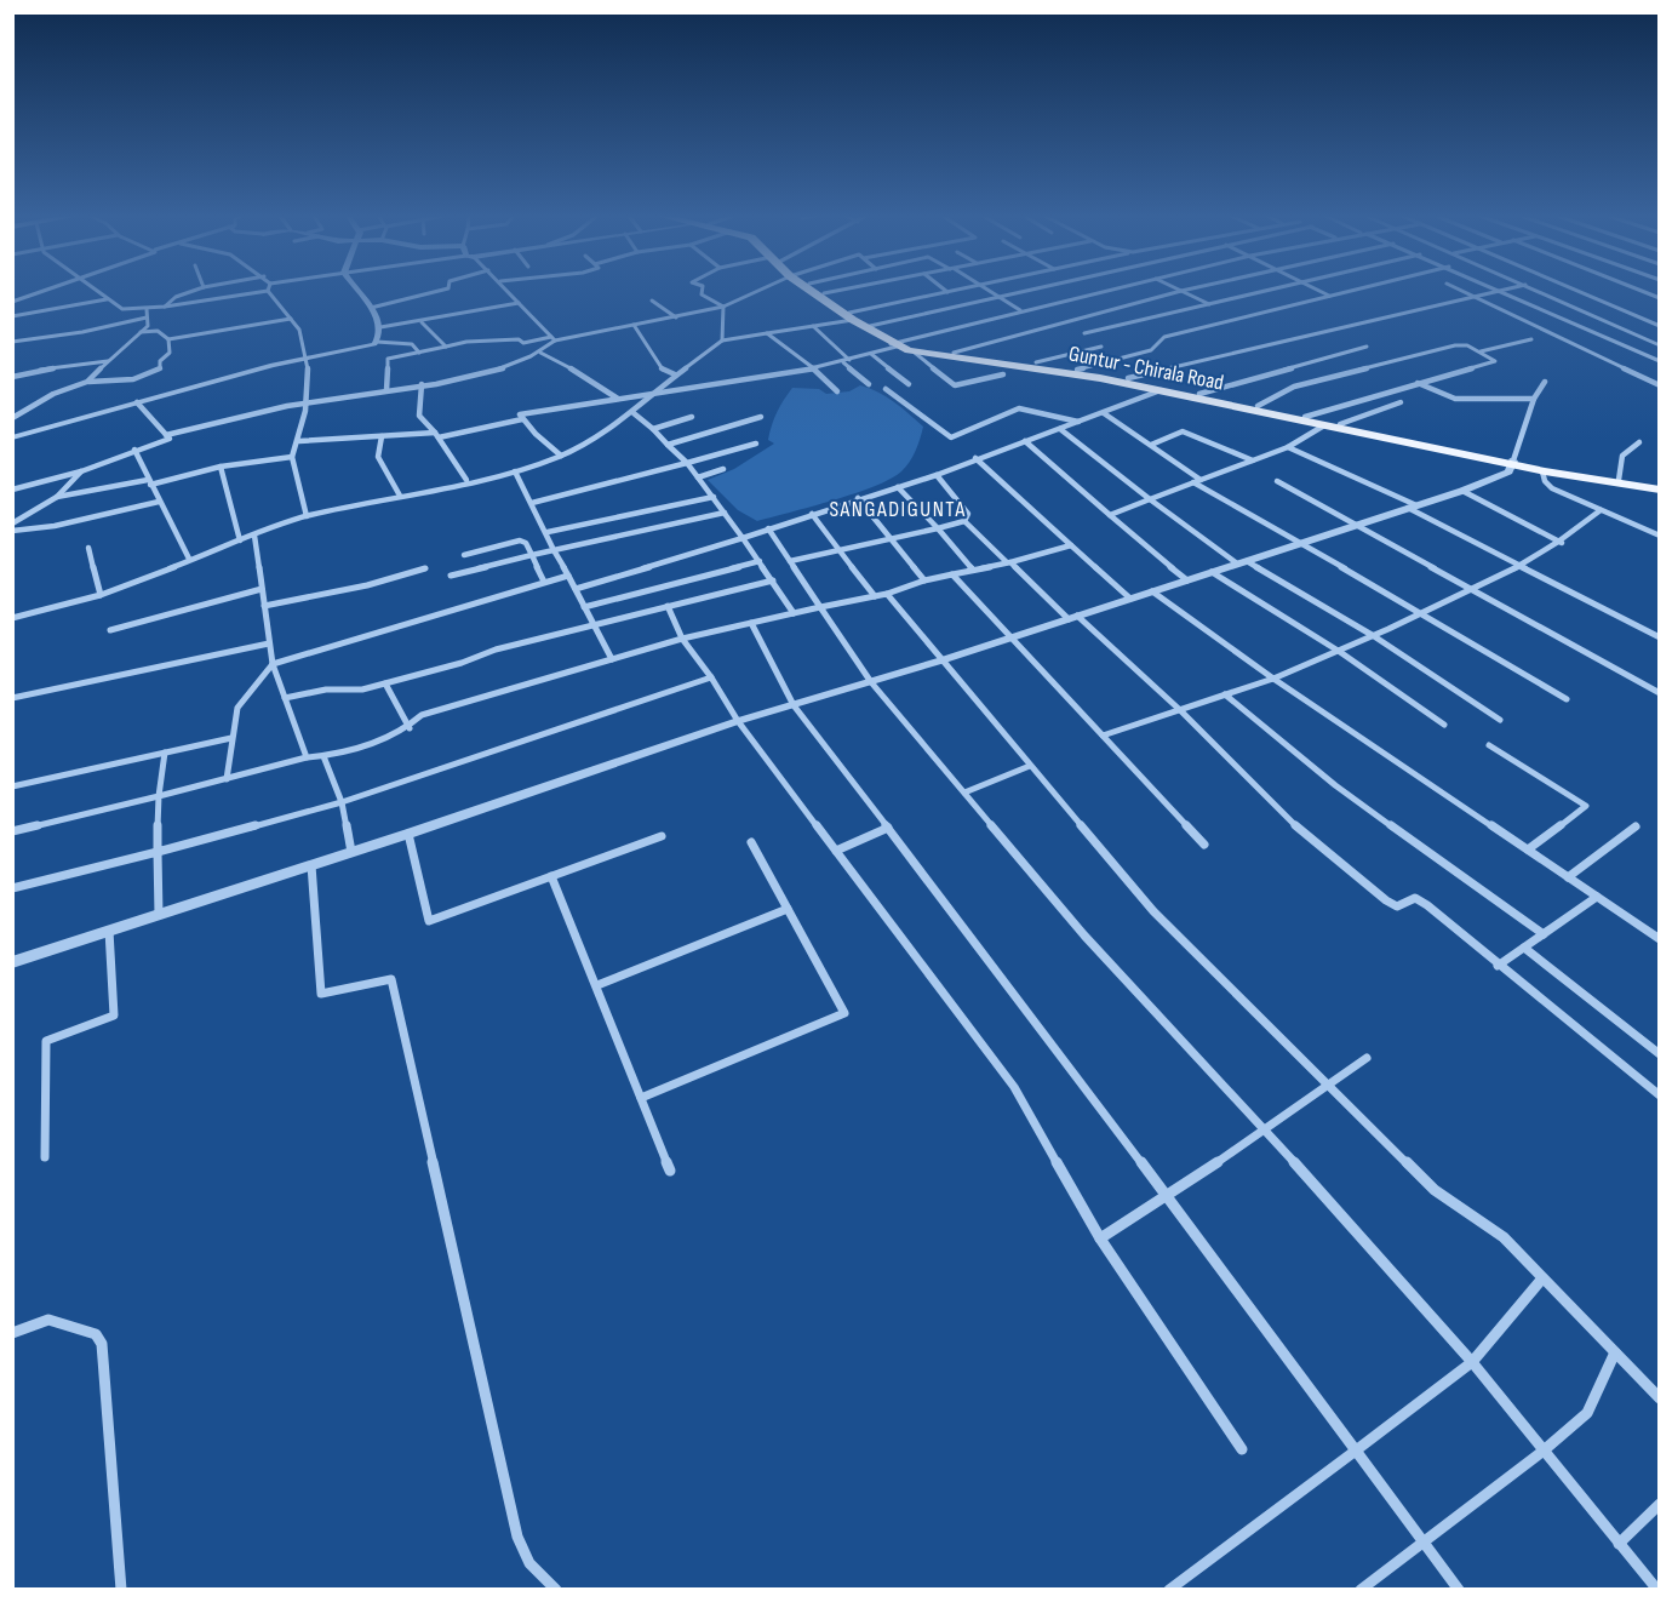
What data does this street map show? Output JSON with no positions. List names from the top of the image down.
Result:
{
  "streets": {
    "main road": ["Guntur - Chirala Road"]
  },
  "districts": ["SANGADIGUNTA"]
}
